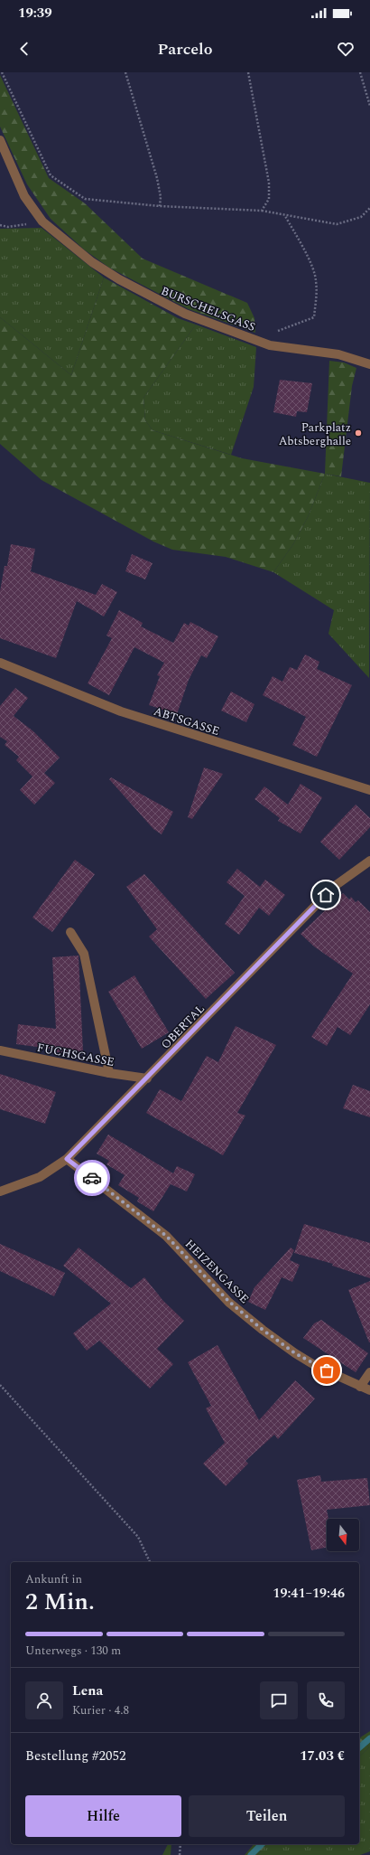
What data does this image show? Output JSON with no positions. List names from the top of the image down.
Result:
{
  "streets": {
    "street": [
      "BURSCHELSGASS",
      "ABTSGASSE",
      "OBERTAL",
      "FUCHSGASSE",
      "HEIZENGASSE"
    ]
  },
  "crossings": [
    ["OBERTAL", "FUCHSGASSE"],
    ["OBERTAL", "HEIZENGASSE"]
  ],
  "places": ["Parkplatz Abtsberghalle"],
  "north": "bottom",
  "page": {
    "status": "19:39",
    "header": "Parcelo",
    "heading": ["2 Min.", "Ankunft in", "19:41–19:46"],
    "panel": [
      "Lena",
      "Kurier · 4.8",
      "Bestellung #2052",
      "17.03 €"
    ],
    "bar": "Unterwegs · 130 m",
    "buttons": ["Hilfe", "Teilen"]
  }
}
